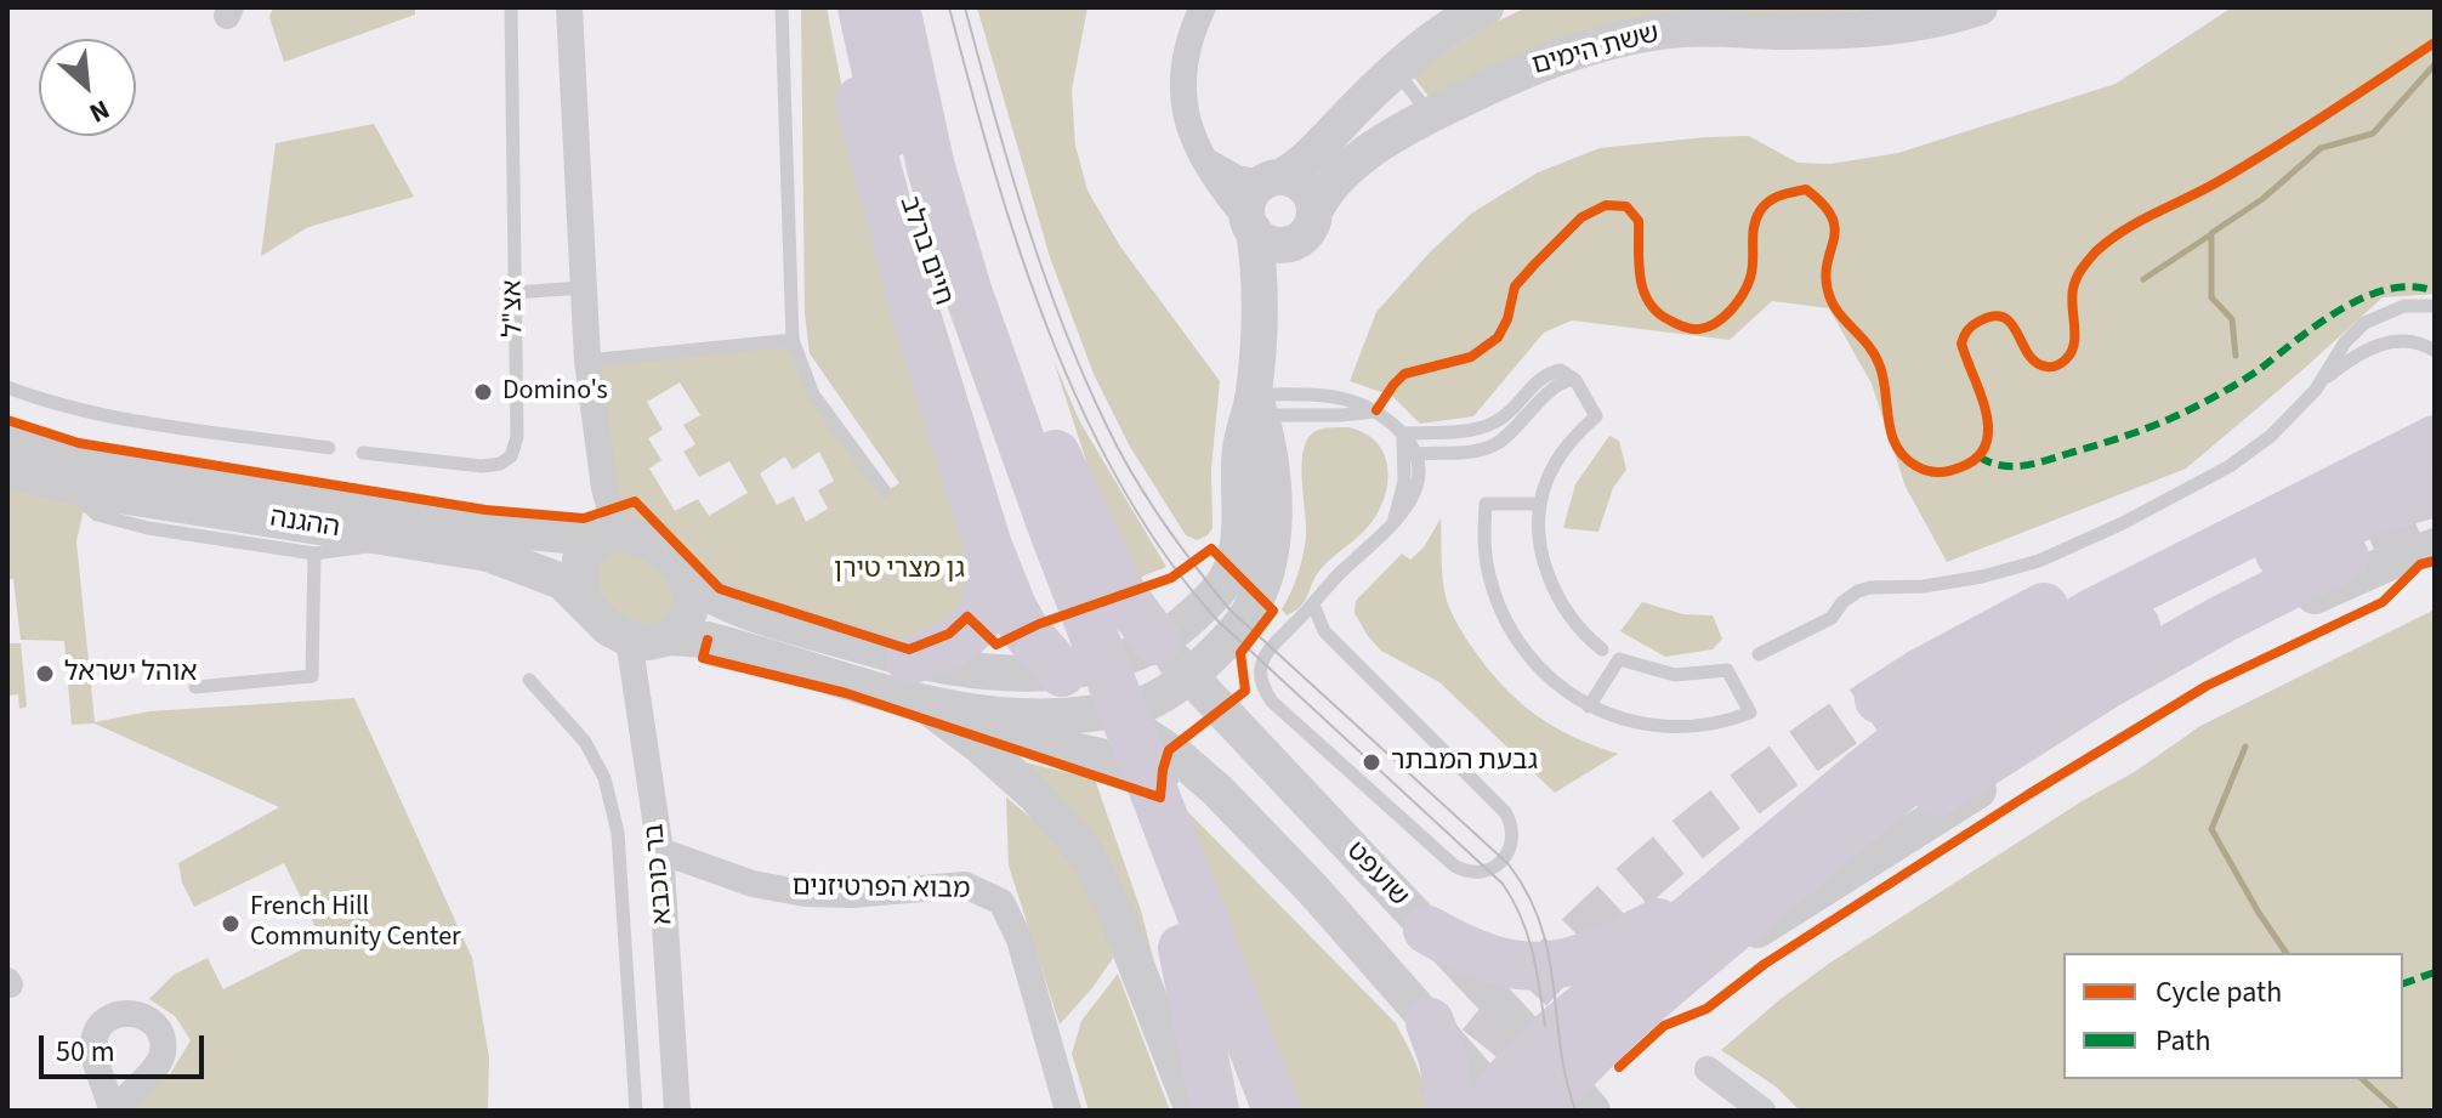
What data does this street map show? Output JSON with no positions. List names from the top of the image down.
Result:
{
  "streets": {
    "highway": ["חיים ברלב"],
    "street": [
      "ששת הימים",
      "ההגנה",
      "בר כוכבא",
      "שועפט",
      "מבוא הפרטיזנים"
    ],
    "lane": ["אצ\"ל"]
  },
  "crossings": [
    ["ששת הימים", "ההגנה"],
    ["ששת הימים", "בר כוכבא"],
    ["ששת הימים", "שועפט"],
    ["ההגנה", "בר כוכבא"],
    ["בר כוכבא", "מבוא הפרטיזנים"]
  ],
  "parks": ["גן מצרי טירן"],
  "places": [
    "Domino's",
    "אוהל ישראל",
    "גבעת המבתר",
    "French Hill Community Center"
  ],
  "legend": ["Cycle path", "Path"],
  "scale_bar": "50 m",
  "north": "bottom right"
}
